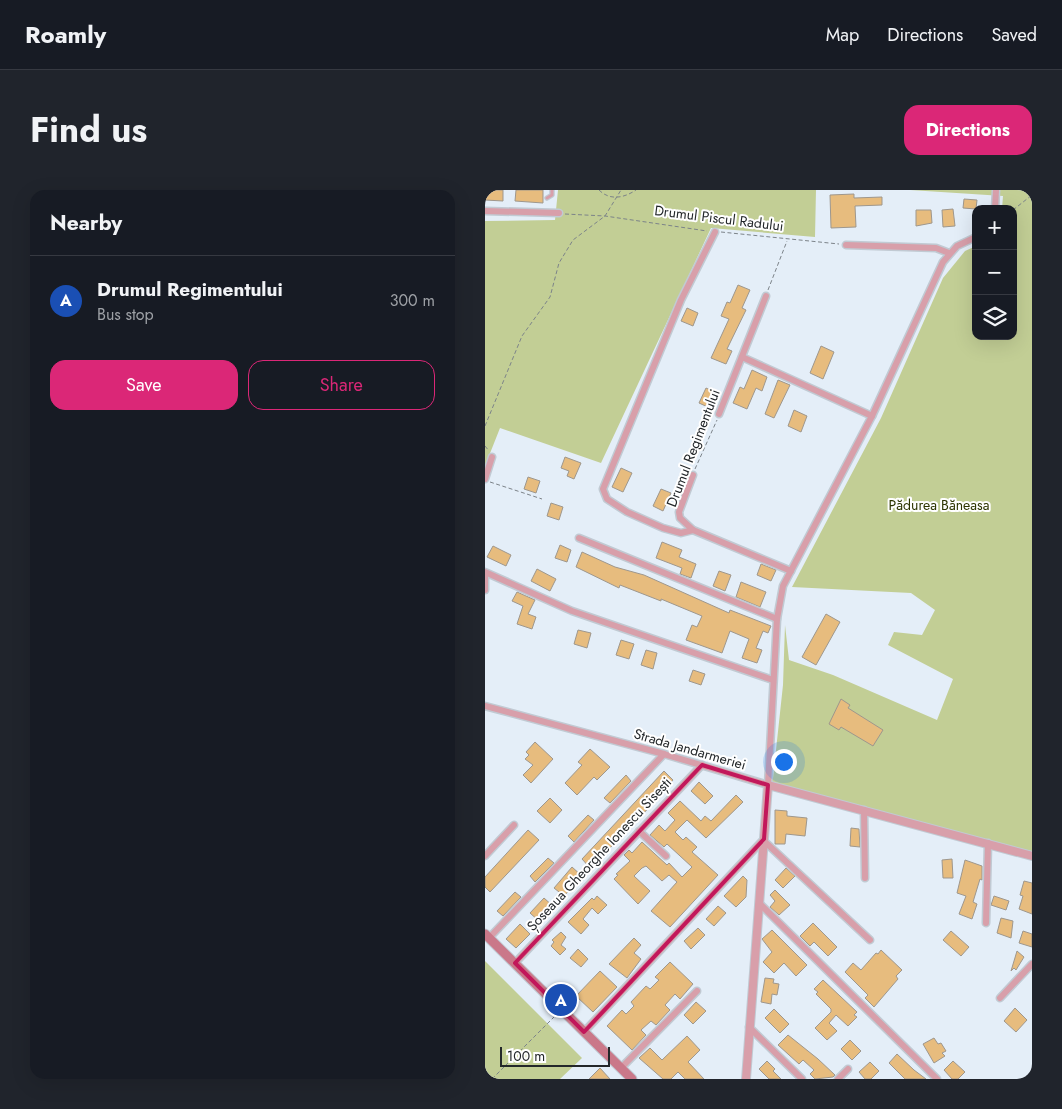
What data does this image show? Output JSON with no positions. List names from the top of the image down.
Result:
{
  "streets": {
    "main road": ["Șoseaua Gheorghe Ionescu Sisești"],
    "street": ["Drumul Regimentului", "Strada Jandarmeriei"],
    "path": ["Drumul Piscul Radului"]
  },
  "crossings": [
    ["Strada Jandarmeriei", "Șoseaua Gheorghe Ionescu Sisești"]
  ],
  "parks": ["Pădurea Băneasa"],
  "scale_bar": "100 m",
  "page": {
    "header": "Roamly",
    "nav": ["Map", "Directions", "Saved"],
    "title": "Find us",
    "buttons": [
      "Directions",
      ["Save", "Share"]
    ],
    "heading": "Nearby",
    "map_buttons": ["+", "−"],
    "list": [
      {
        "mark": "A",
        "name": "Drumul Regimentului",
        "note": "Bus stop",
        "value": "300 m"
      }
    ],
    "pins": "A",
    "scale": "100 m"
  }
}
